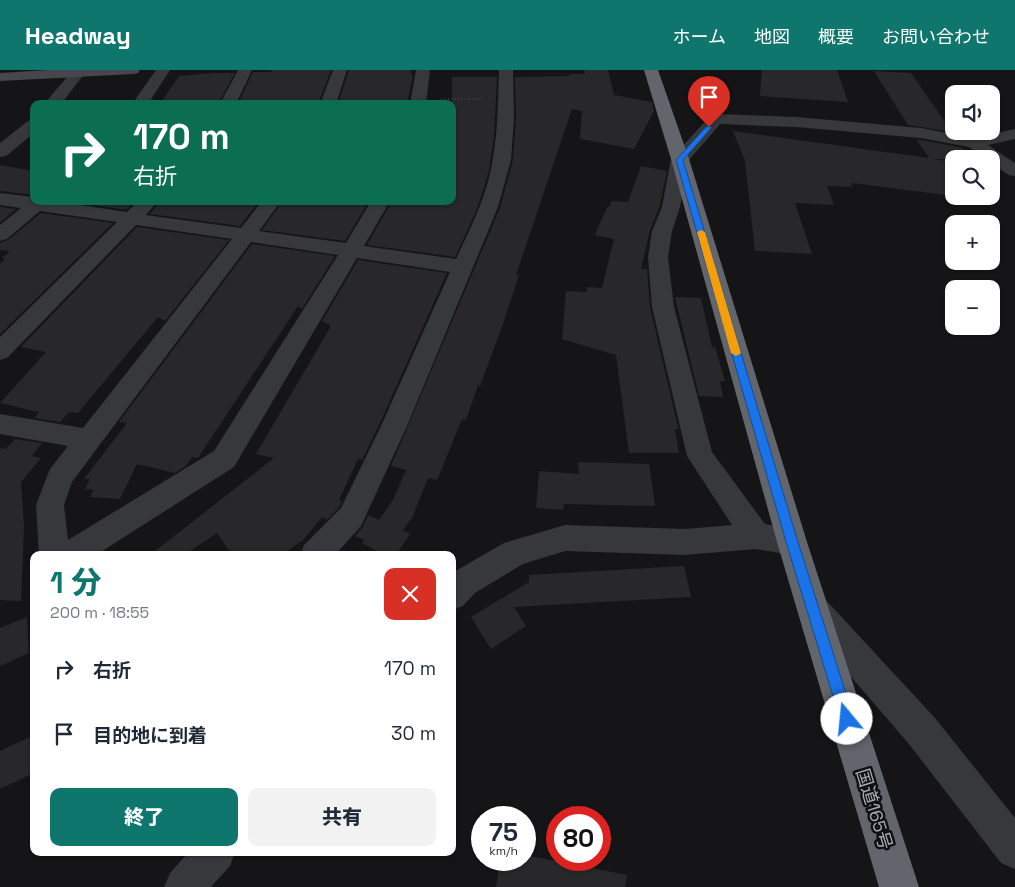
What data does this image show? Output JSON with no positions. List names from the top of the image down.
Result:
{
  "streets": {
    "highway": ["国道165号"]
  },
  "page": {
    "header": "Headway",
    "nav": [
      "ホーム",
      "地図",
      "概要",
      "お問い合わせ"
    ],
    "map_buttons": ["+", "−"],
    "turn": ["170 m", "右折"],
    "heading": ["1 分", "200 m · 18:55"],
    "list": [
      {
        "name": "右折",
        "value": "170 m"
      },
      {
        "name": "目的地に到着",
        "value": "30 m"
      }
    ],
    "buttons": ["終了", "共有"],
    "speed": "75 km/h",
    "limit": "80"
  }
}
